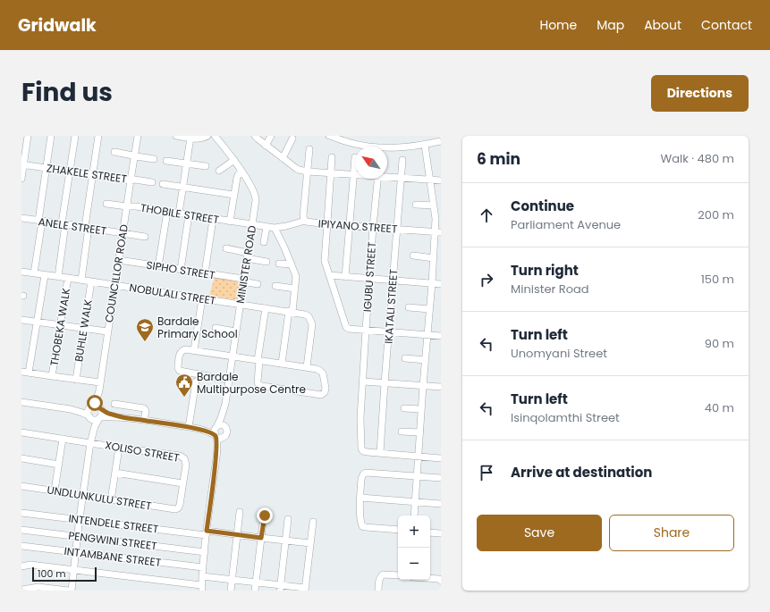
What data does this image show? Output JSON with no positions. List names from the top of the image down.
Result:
{
  "streets": {
    "street": [
      "ZHAKELE STREET",
      "THOBILE STREET",
      "ANELE STREET",
      "IPIYANO STREET",
      "MINISTER ROAD",
      "SIPHO STREET",
      "COUNCILLOR ROAD",
      "IGUBU STREET",
      "NOBULALI STREET",
      "IKATALI STREET",
      "THOBEKA WALK",
      "BUHLE WALK",
      "XOLISO STREET",
      "UNDLUNKULU STREET",
      "INTENDELE STREET",
      "PENGWINI STREET",
      "INTAMBANE STREET"
    ]
  },
  "crossings": [
    ["ZHAKELE STREET", "COUNCILLOR ROAD"],
    ["THOBILE STREET", "IPIYANO STREET"],
    ["THOBILE STREET", "MINISTER ROAD"],
    ["THOBILE STREET", "COUNCILLOR ROAD"],
    ["ANELE STREET", "COUNCILLOR ROAD"],
    ["IPIYANO STREET", "IGUBU STREET"],
    ["IPIYANO STREET", "IKATALI STREET"],
    ["MINISTER ROAD", "SIPHO STREET"],
    ["MINISTER ROAD", "NOBULALI STREET"],
    ["SIPHO STREET", "COUNCILLOR ROAD"],
    ["COUNCILLOR ROAD", "NOBULALI STREET"],
    ["IGUBU STREET", "IKATALI STREET"],
    ["NOBULALI STREET", "THOBEKA WALK"],
    ["NOBULALI STREET", "BUHLE WALK"],
    ["XOLISO STREET", "UNDLUNKULU STREET"]
  ],
  "places": {
    "school or university": ["Bardale Primary School"],
    "public building": ["Bardale Multipurpose Centre"]
  },
  "scale_bar": "100 m",
  "north": "top left",
  "page": {
    "header": "Gridwalk",
    "nav": [
      "Home",
      "Map",
      "About",
      "Contact"
    ],
    "title": "Find us",
    "buttons": [
      "Directions",
      ["Save", "Share"]
    ],
    "heading": ["6 min", "Walk · 480 m"],
    "list": [
      ["Continue", "Parliament Avenue", "200 m"],
      ["Turn right", "Minister Road", "150 m"],
      ["Turn left", "Unomyani Street", "90 m"],
      ["Turn left", "Isinqolamthi Street", "40 m"],
      "Arrive at destination"
    ],
    "map_buttons": ["+", "−"],
    "scale": "100 m"
  }
}
